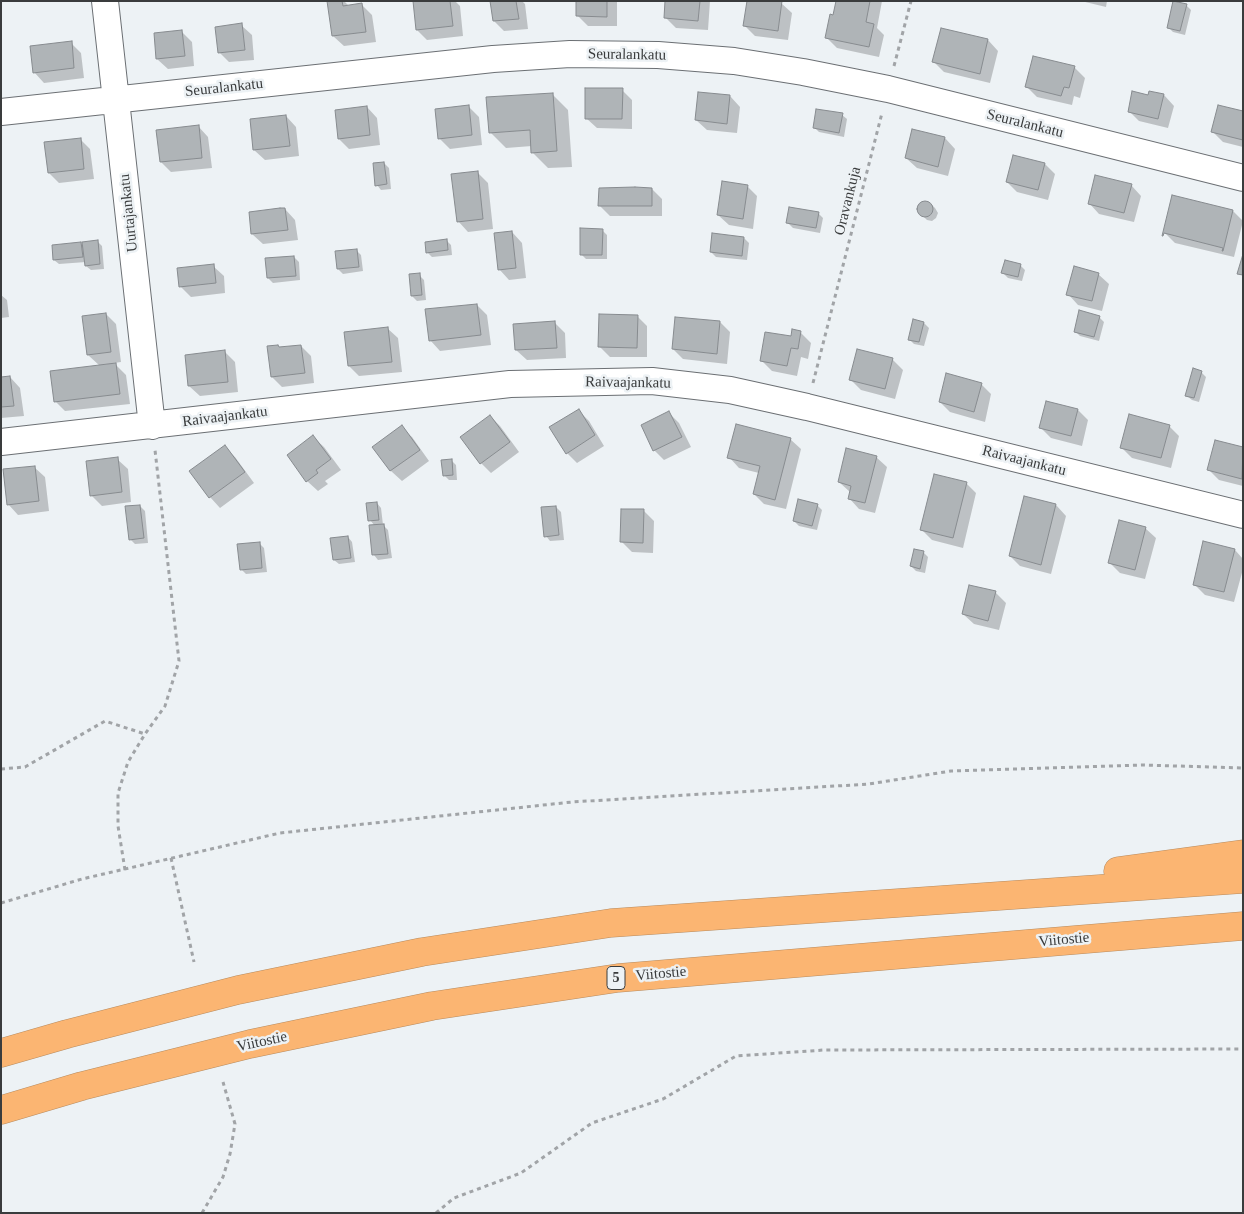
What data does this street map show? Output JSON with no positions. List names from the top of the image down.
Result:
{
  "streets": {
    "highway": ["Viitostie", "5"],
    "street": ["Seuralankatu", "Uurtajankatu", "Raivaajankatu"],
    "path": ["Oravankuja"]
  },
  "crossings": [
    ["Seuralankatu", "Oravankuja"],
    ["Seuralankatu", "Uurtajankatu"],
    ["Oravankuja", "Raivaajankatu"],
    ["Uurtajankatu", "Raivaajankatu"]
  ]
}
